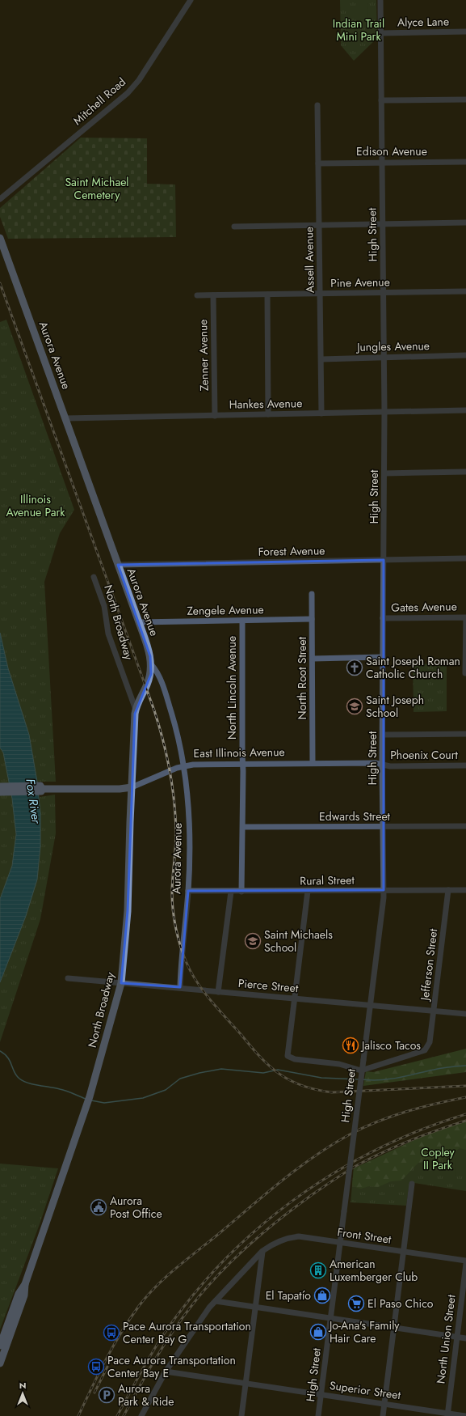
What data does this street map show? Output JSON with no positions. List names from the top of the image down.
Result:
{
  "streets": {
    "main road": ["Aurora Avenue", "North Broadway", "East Illinois Avenue"],
    "street": [
      "Alyce Lane",
      "Mitchell Road",
      "Edison Avenue",
      "High Street",
      "Assell Avenue",
      "Pine Avenue",
      "Jungles Avenue",
      "Zenner Avenue",
      "Hankes Avenue",
      "Forest Avenue",
      "Gates Avenue",
      "Zengele Avenue",
      "North Root Street",
      "North Lincoln Avenue",
      "Phoenix Court",
      "Edwards Street",
      "Rural Street",
      "Jefferson Street",
      "Pierce Street",
      "Front Street",
      "North Union Street",
      "Superior Street"
    ]
  },
  "crossings": [
    ["Alyce Lane", "High Street"],
    ["Edison Avenue", "High Street"],
    ["Edison Avenue", "Assell Avenue"],
    ["High Street", "Pine Avenue"],
    ["High Street", "Jungles Avenue"],
    ["High Street", "Hankes Avenue"],
    ["High Street", "Forest Avenue"],
    ["High Street", "Gates Avenue"],
    ["High Street", "East Illinois Avenue"],
    ["High Street", "Phoenix Court"],
    ["High Street", "Edwards Street"],
    ["High Street", "Rural Street"],
    ["High Street", "Pierce Street"],
    ["High Street", "Front Street"],
    ["High Street", "Superior Street"],
    ["Assell Avenue", "Pine Avenue"],
    ["Assell Avenue", "Jungles Avenue"],
    ["Assell Avenue", "Hankes Avenue"],
    ["Pine Avenue", "Zenner Avenue"],
    ["Aurora Avenue", "Hankes Avenue"],
    ["Aurora Avenue", "Forest Avenue"],
    ["Aurora Avenue", "Zengele Avenue"],
    ["Aurora Avenue", "North Broadway"],
    ["Aurora Avenue", "East Illinois Avenue"],
    ["Aurora Avenue", "Rural Street"],
    ["Aurora Avenue", "Pierce Street"],
    ["Zenner Avenue", "Hankes Avenue"],
    ["Zengele Avenue", "North Root Street"],
    ["Zengele Avenue", "North Lincoln Avenue"],
    ["North Broadway", "East Illinois Avenue"],
    ["North Broadway", "Pierce Street"],
    ["North Root Street", "East Illinois Avenue"],
    ["North Lincoln Avenue", "East Illinois Avenue"],
    ["North Lincoln Avenue", "Edwards Street"],
    ["North Lincoln Avenue", "Rural Street"],
    ["East Illinois Avenue", "Phoenix Court"],
    ["Rural Street", "Jefferson Street"],
    ["Jefferson Street", "Pierce Street"],
    ["North Union Street", "Superior Street"]
  ],
  "water": ["Fox River"],
  "parks": [
    "Indian Trail Mini Park",
    "Saint Michael Cemetery",
    "Illinois Avenue Park",
    "Copley II Park"
  ],
  "places": {
    "church": ["Saint Joseph Roman Catholic Church"],
    "school or university": ["Saint Joseph School", "Saint Michaels School"],
    "restaurant": ["Jalisco Tacos"],
    "public building": ["Aurora Post Office"],
    "building": ["American Luxemberger Club"],
    "shop": ["El Tapatío", "Jo-Ana's Family Hair Care"],
    "supermarket": ["El Paso Chico"],
    "bus stop": ["Pace Aurora Transportation Center Bay G", "Pace Aurora Transportation Center Bay E"],
    "parking": ["Aurora Park & Ride"]
  },
  "north": "top"
}
